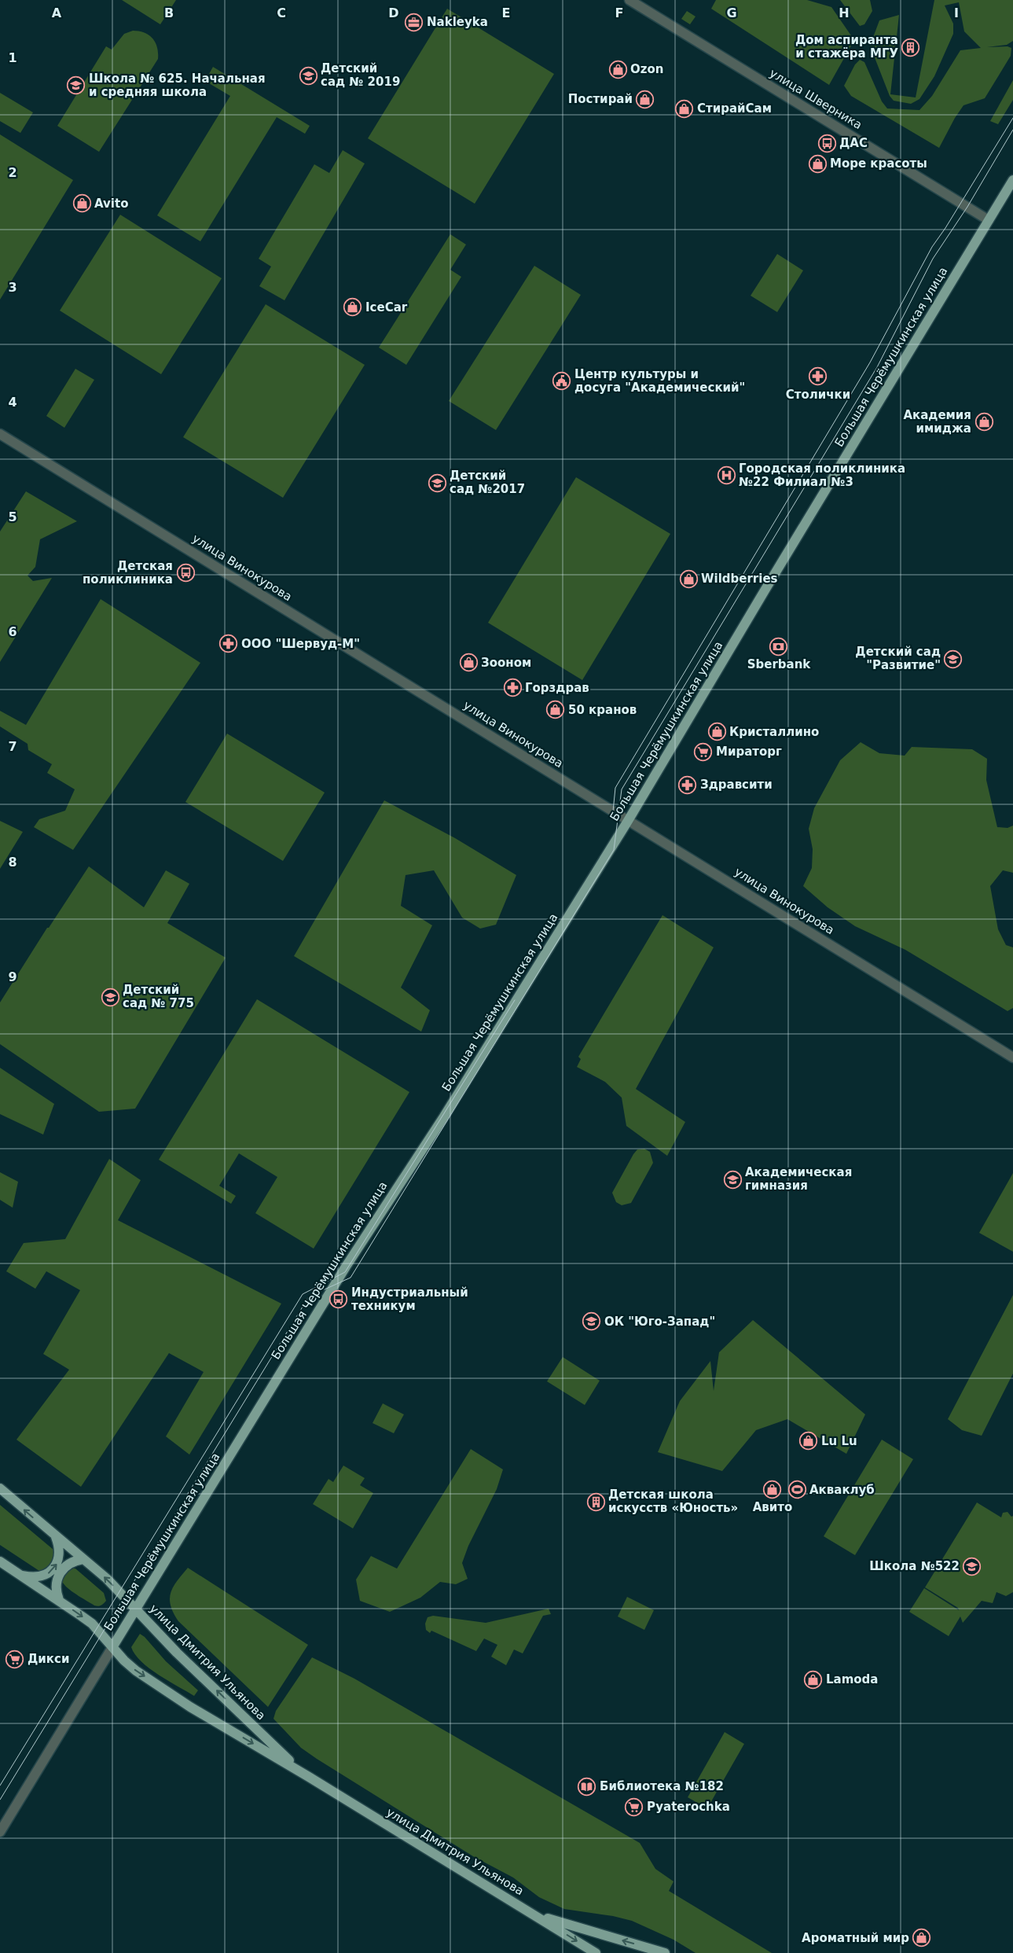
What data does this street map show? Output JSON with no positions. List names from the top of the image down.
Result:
{
  "streets": {
    "main road": ["Большая Черёмушкинская улица", "улица Дмитрия Ульянова"],
    "street": ["улица Шверника", "улица Винокурова"]
  },
  "crossings": [
    ["улица Шверника", "Большая Черёмушкинская улица"],
    ["Большая Черёмушкинская улица", "улица Винокурова"],
    ["Большая Черёмушкинская улица", "улица Дмитрия Ульянова"]
  ],
  "places": {
    "office": ["Nakleyka"],
    "building": ["Дом аспиранта и стажёра МГУ", "Детская школа искусств «Юность»"],
    "shop": [
      "Ozon",
      "Постирай",
      "СтирайСам",
      "Море красоты",
      "Avito",
      "IceCar",
      "Академия имиджа",
      "Wildberries",
      "Зооном",
      "50 кранов",
      "Кристаллино",
      "Lu Lu",
      "Авито",
      "Lamoda",
      "Ароматный мир"
    ],
    "school or university": [
      "Детский сад № 2019",
      "Школа № 625. Начальная и средняя школа",
      "Детский сад №2017",
      "Детский сад \"Развитие\"",
      "Детский сад № 775",
      "Академическая гимназия",
      "ОК \"Юго-Запад\"",
      "Школа №522"
    ],
    "bus stop": ["ДАС", "Детская поликлиника", "Индустриальный техникум"],
    "pharmacy": [
      "Столички",
      "ООО \"Шервуд-М\"",
      "Горздрав",
      "Здравсити"
    ],
    "public building": ["Центр культуры и досуга \"Академический\""],
    "hospital": ["Городская поликлиника №22 Филиал №3"],
    "bank": ["Sberbank"],
    "supermarket": ["Мираторг", "Дикси", "Pyaterochka"],
    "sports": ["Акваклуб"],
    "library": ["Библиотека №182"]
  },
  "grid": {
    "columns": [
      "A",
      "B",
      "C",
      "D",
      "E",
      "F",
      "G",
      "H",
      "I"
    ],
    "rows": [
      "1",
      "2",
      "3",
      "4",
      "5",
      "6",
      "7",
      "8",
      "9"
    ]
  }
}
